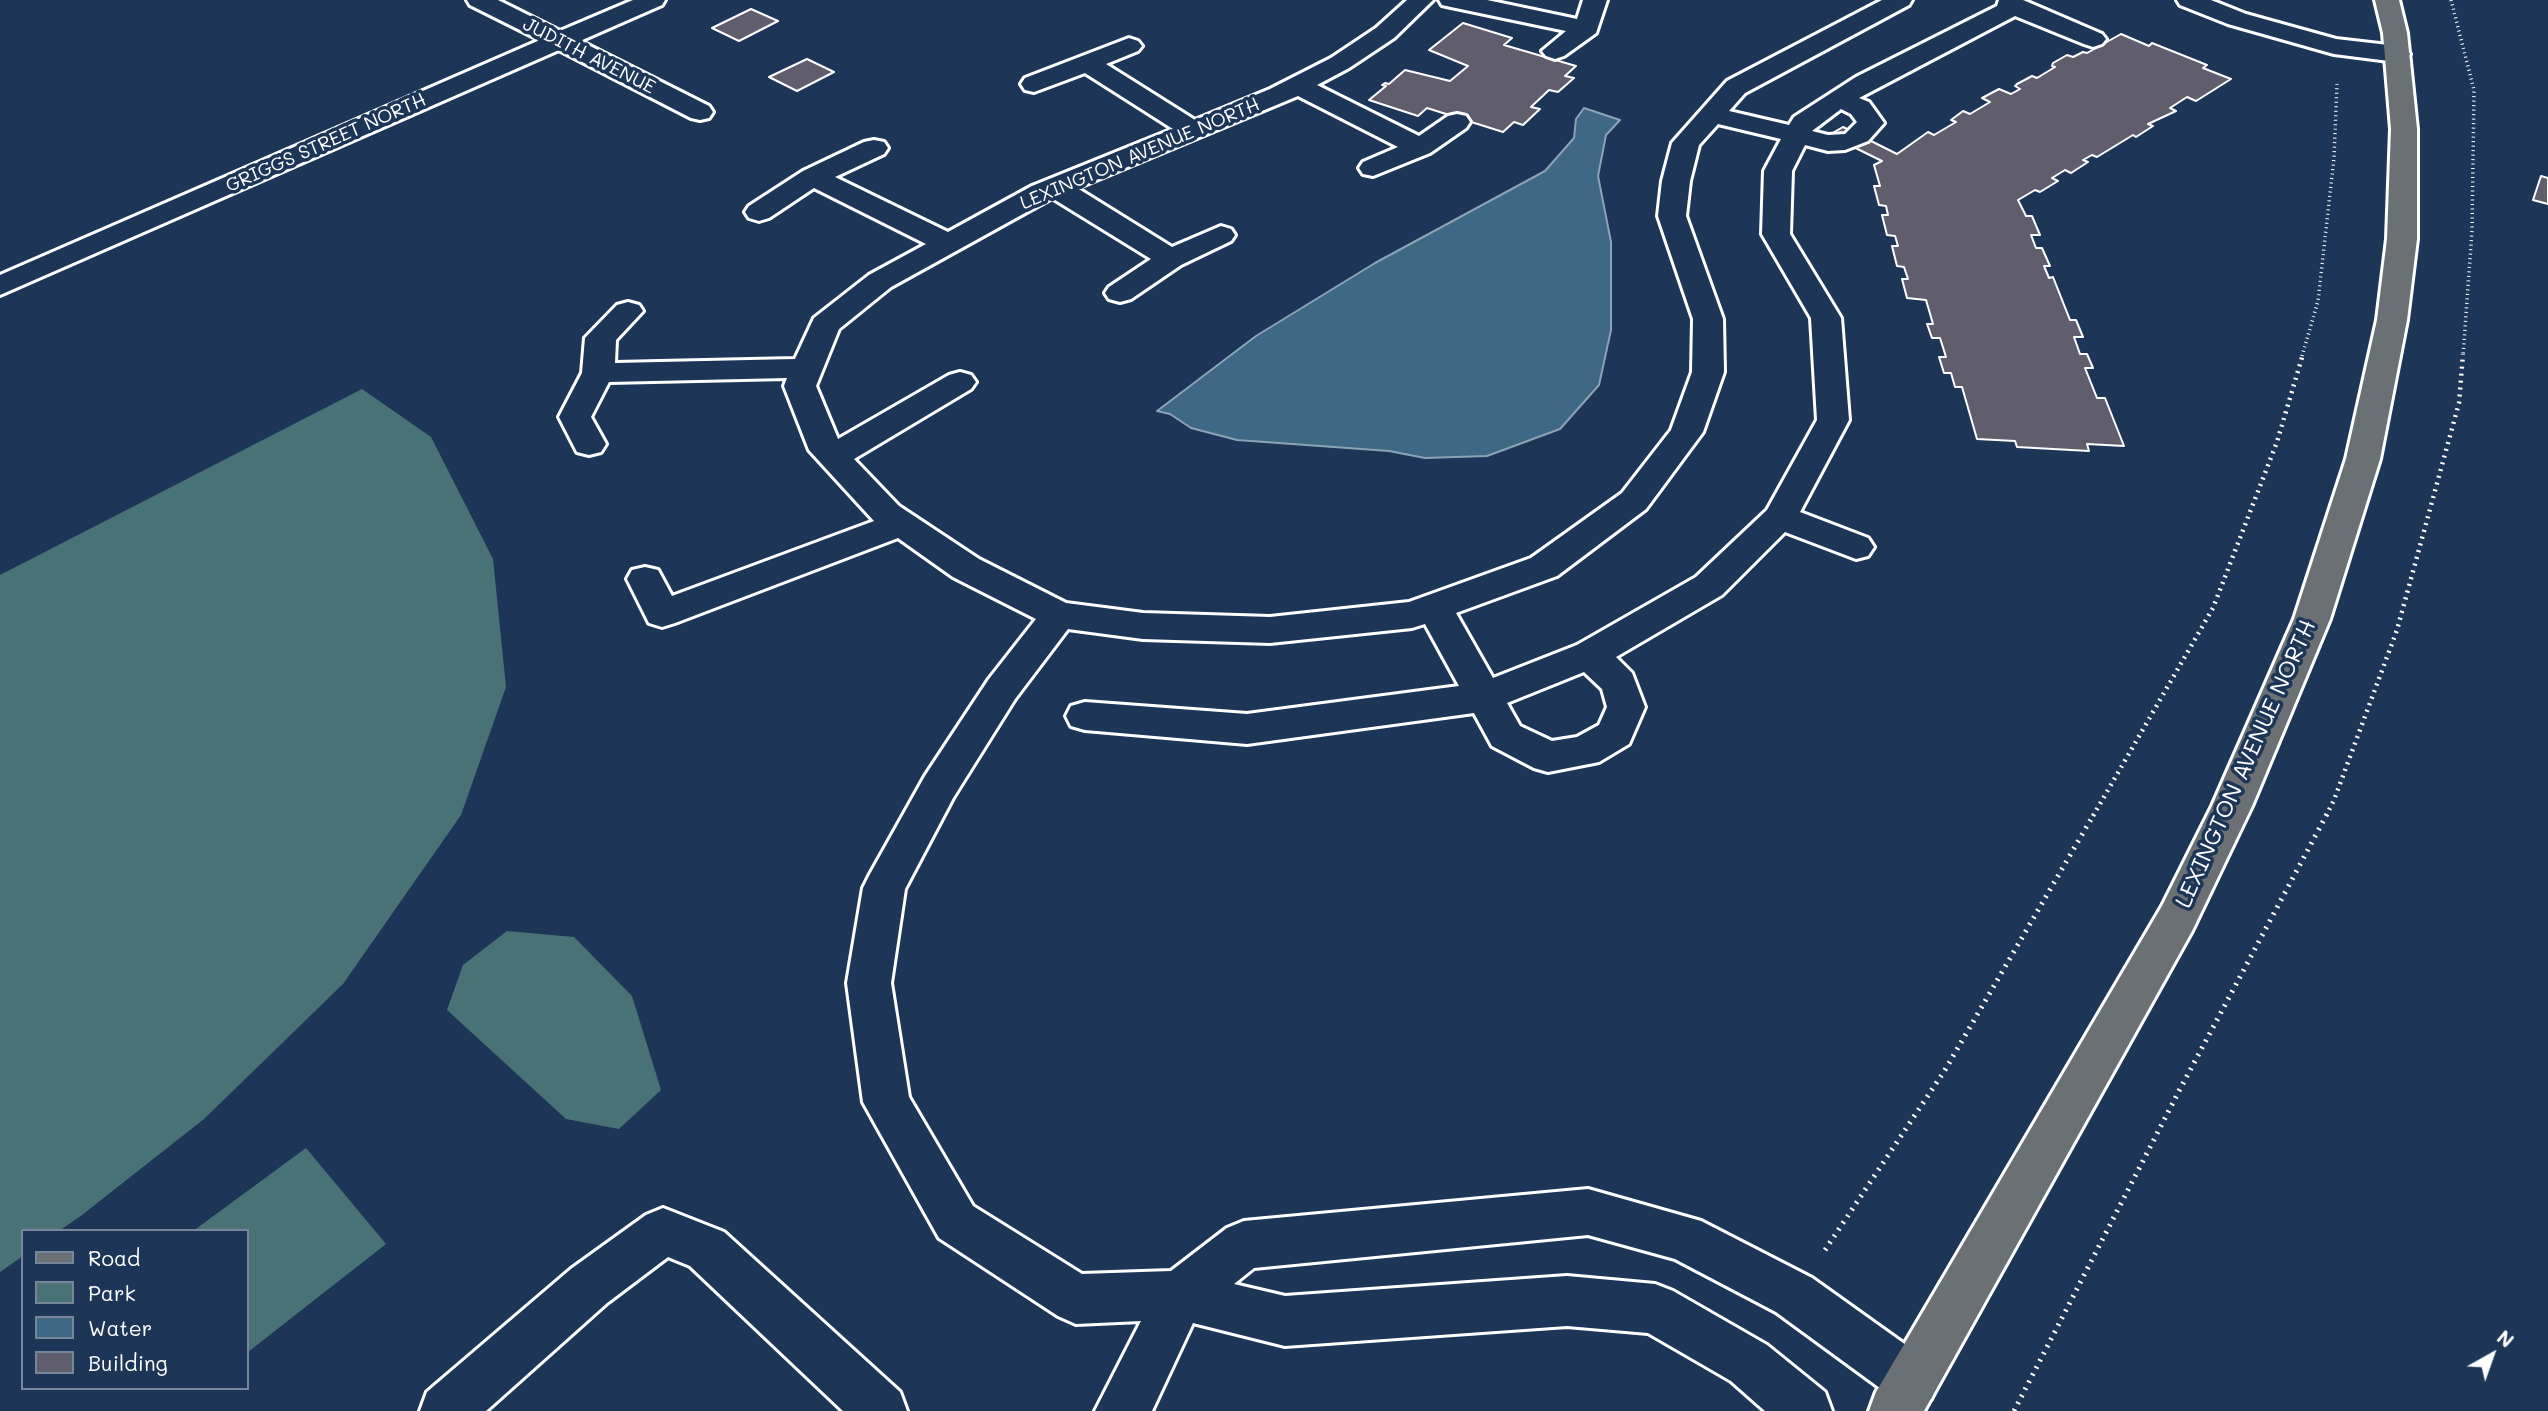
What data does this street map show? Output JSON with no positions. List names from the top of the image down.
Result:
{
  "streets": {
    "main road": ["LEXINGTON AVENUE NORTH"],
    "street": ["JUDITH AVENUE", "GRIGGS STREET NORTH"]
  },
  "crossings": [
    ["JUDITH AVENUE", "GRIGGS STREET NORTH"]
  ],
  "legend": [
    "Road",
    "Park",
    "Water",
    "Building"
  ],
  "north": "top right"
}
